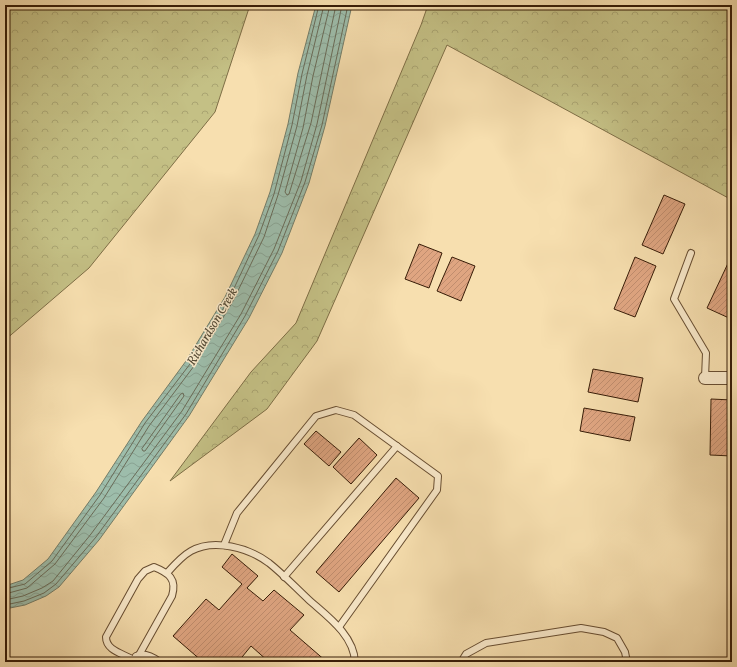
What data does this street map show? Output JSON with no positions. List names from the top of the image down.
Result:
{
  "water": ["Richardson Creek"]
}
